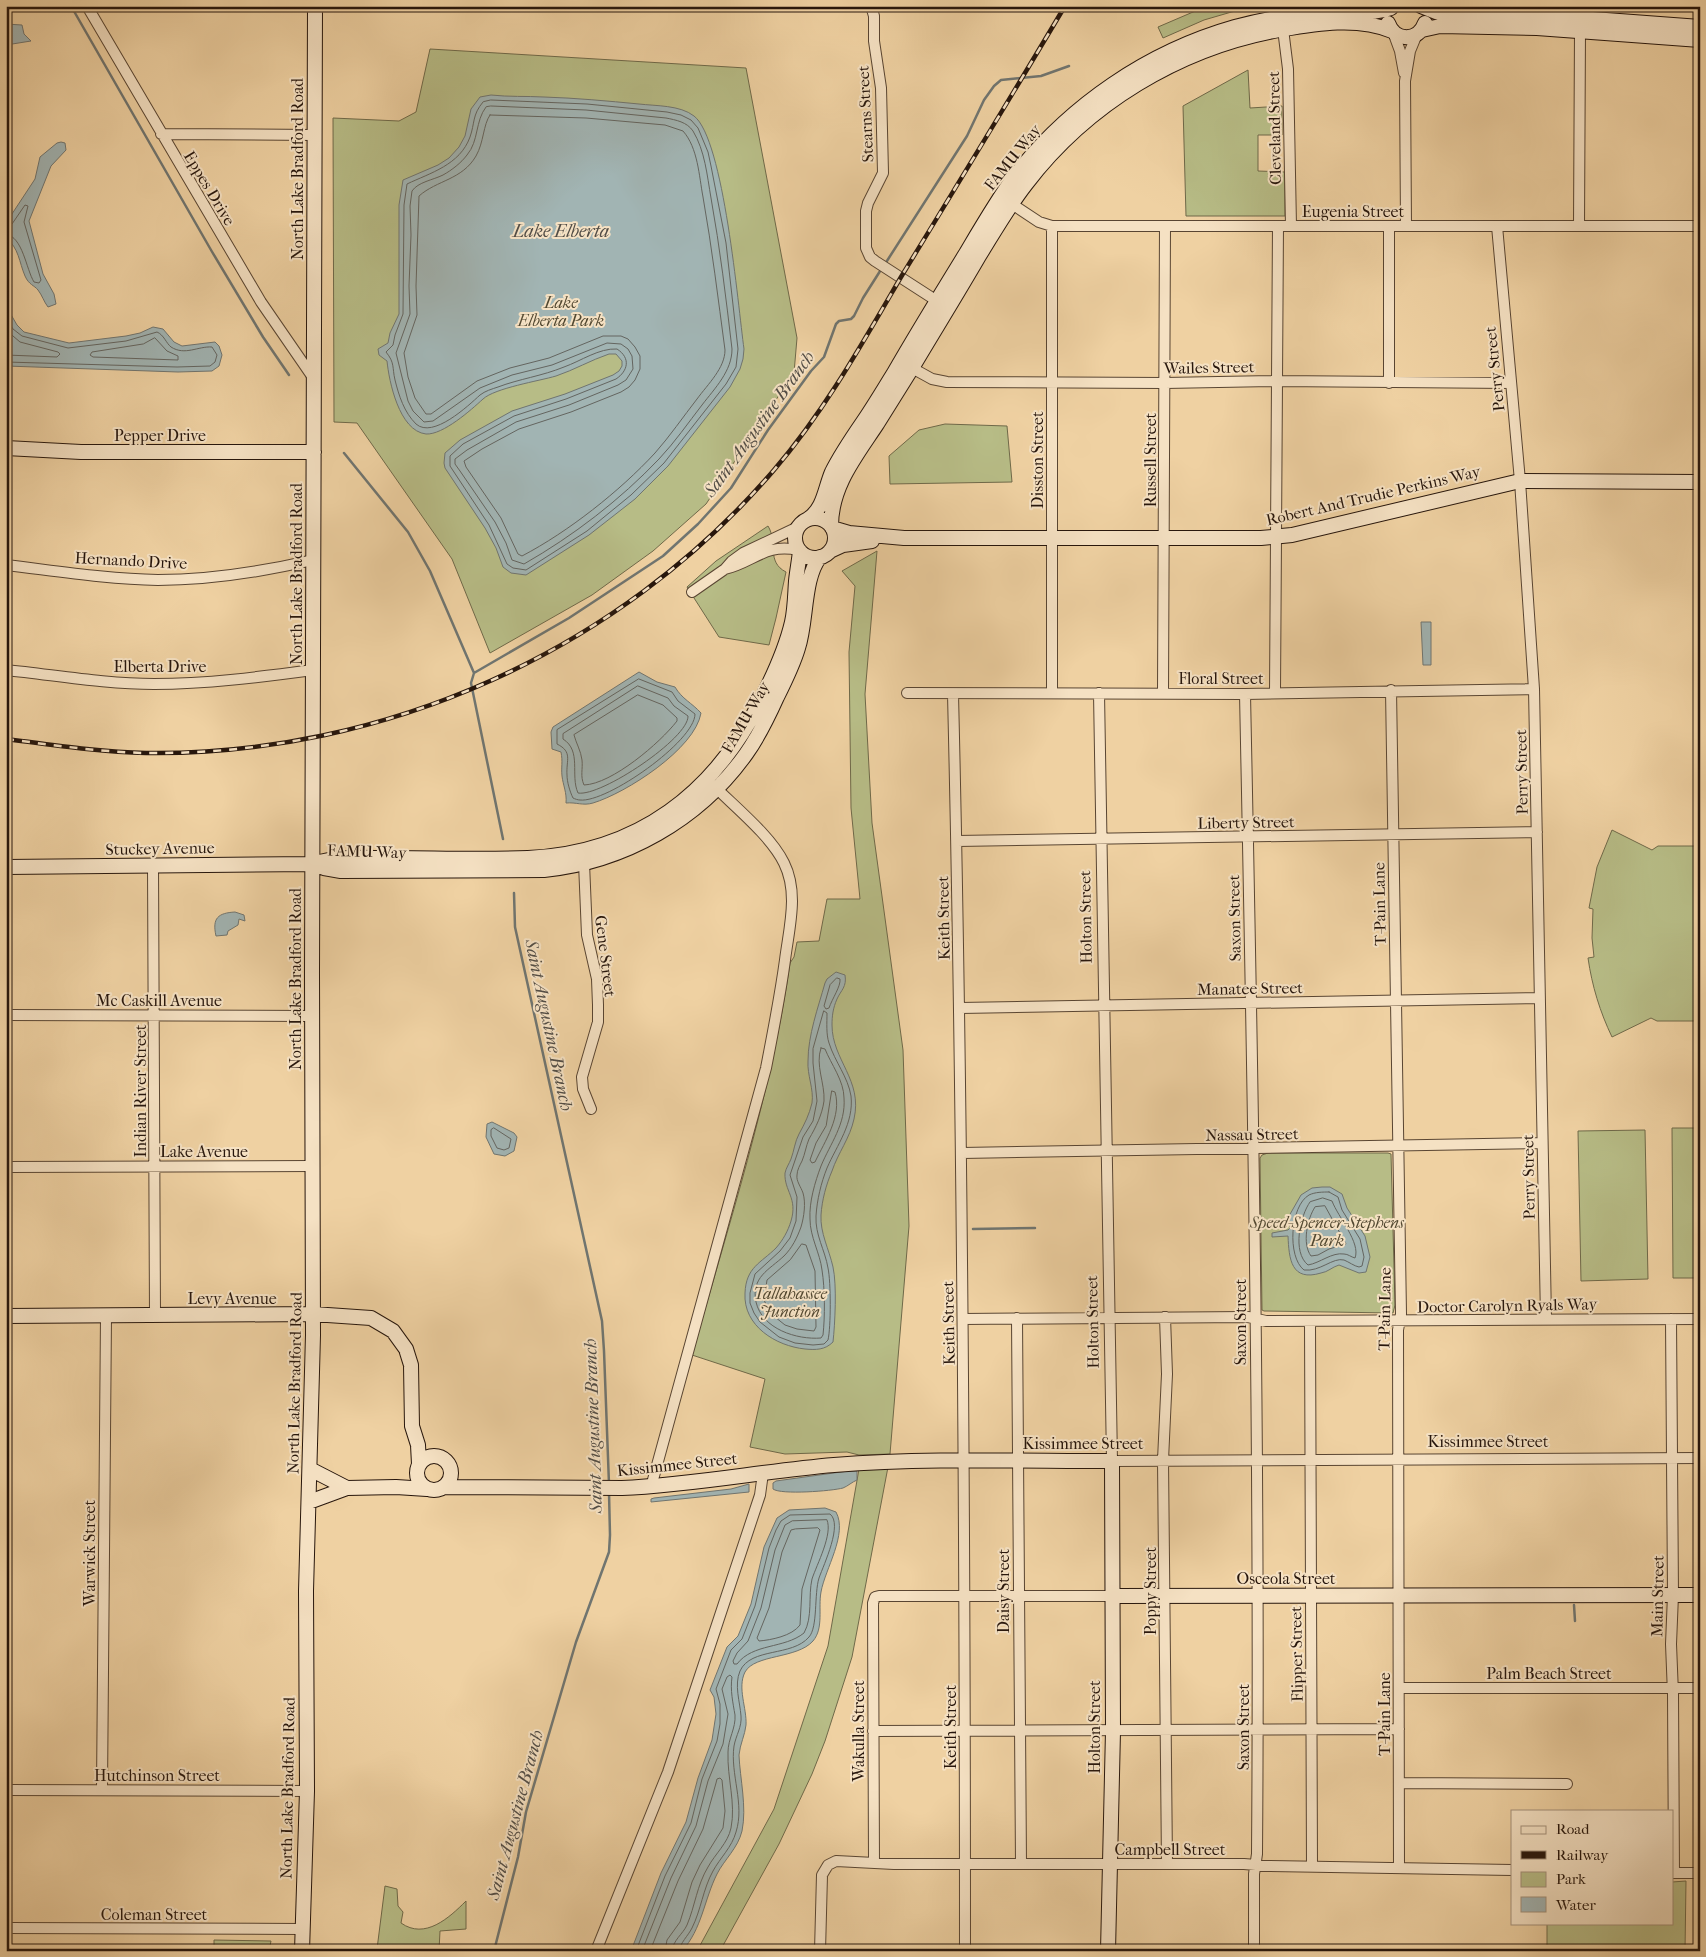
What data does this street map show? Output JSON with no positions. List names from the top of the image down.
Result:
{
  "streets": {
    "street": [
      "Stearns Street",
      "Cleveland Street",
      "FAMU Way",
      "North Lake Bradford Road",
      "Eppes Drive",
      "Eugenia Street",
      "Wailes Street",
      "Perry Street",
      "Pepper Drive",
      "Disston Street",
      "Russell Street",
      "Robert And Trudie Perkins Way",
      "Hernando Drive",
      "Elberta Drive",
      "Floral Street",
      "Liberty Street",
      "Stuckey Avenue",
      "T-Pain Lane",
      "Holton Street",
      "Keith Street",
      "Saxon Street",
      "Gene Street",
      "Manatee Street",
      "Mc Caskill Avenue",
      "Indian River Street",
      "Nassau Street",
      "Lake Avenue",
      "Levy Avenue",
      "Doctor Carolyn Ryals Way",
      "Kissimmee Street",
      "Warwick Street",
      "Osceola Street",
      "Daisy Street",
      "Poppy Street",
      "Main Street",
      "Flipper Street",
      "Palm Beach Street",
      "Wakulla Street",
      "Hutchinson Street",
      "Campbell Street",
      "Coleman Street"
    ]
  },
  "crossings": [
    ["Stearns Street", "FAMU Way"],
    ["Cleveland Street", "FAMU Way"],
    ["Cleveland Street", "Eugenia Street"],
    ["FAMU Way", "North Lake Bradford Road"],
    ["FAMU Way", "Eugenia Street"],
    ["FAMU Way", "Wailes Street"],
    ["FAMU Way", "Robert And Trudie Perkins Way"],
    ["FAMU Way", "Stuckey Avenue"],
    ["FAMU Way", "Gene Street"],
    ["North Lake Bradford Road", "Eppes Drive"],
    ["North Lake Bradford Road", "Pepper Drive"],
    ["North Lake Bradford Road", "Hernando Drive"],
    ["North Lake Bradford Road", "Elberta Drive"],
    ["North Lake Bradford Road", "Stuckey Avenue"],
    ["North Lake Bradford Road", "Mc Caskill Avenue"],
    ["North Lake Bradford Road", "Lake Avenue"],
    ["North Lake Bradford Road", "Levy Avenue"],
    ["North Lake Bradford Road", "Hutchinson Street"],
    ["North Lake Bradford Road", "Coleman Street"],
    ["Eugenia Street", "Perry Street"],
    ["Eugenia Street", "Disston Street"],
    ["Eugenia Street", "Russell Street"],
    ["Wailes Street", "Perry Street"],
    ["Wailes Street", "Disston Street"],
    ["Wailes Street", "Russell Street"],
    ["Perry Street", "Robert And Trudie Perkins Way"],
    ["Perry Street", "Floral Street"],
    ["Perry Street", "Liberty Street"],
    ["Perry Street", "Manatee Street"],
    ["Perry Street", "Nassau Street"],
    ["Perry Street", "Doctor Carolyn Ryals Way"],
    ["Disston Street", "Robert And Trudie Perkins Way"],
    ["Disston Street", "Floral Street"],
    ["Russell Street", "Robert And Trudie Perkins Way"],
    ["Russell Street", "Floral Street"],
    ["Floral Street", "T-Pain Lane"],
    ["Floral Street", "Holton Street"],
    ["Floral Street", "Keith Street"],
    ["Floral Street", "Saxon Street"],
    ["Liberty Street", "T-Pain Lane"],
    ["Liberty Street", "Holton Street"],
    ["Liberty Street", "Keith Street"],
    ["Liberty Street", "Saxon Street"],
    ["Stuckey Avenue", "Indian River Street"],
    ["T-Pain Lane", "Manatee Street"],
    ["T-Pain Lane", "Nassau Street"],
    ["T-Pain Lane", "Doctor Carolyn Ryals Way"],
    ["T-Pain Lane", "Kissimmee Street"],
    ["T-Pain Lane", "Osceola Street"],
    ["T-Pain Lane", "Palm Beach Street"],
    ["T-Pain Lane", "Campbell Street"],
    ["Holton Street", "Manatee Street"],
    ["Holton Street", "Nassau Street"],
    ["Holton Street", "Doctor Carolyn Ryals Way"],
    ["Holton Street", "Kissimmee Street"],
    ["Holton Street", "Osceola Street"],
    ["Holton Street", "Campbell Street"],
    ["Keith Street", "Manatee Street"],
    ["Keith Street", "Nassau Street"],
    ["Keith Street", "Doctor Carolyn Ryals Way"],
    ["Keith Street", "Kissimmee Street"],
    ["Keith Street", "Osceola Street"],
    ["Keith Street", "Campbell Street"],
    ["Saxon Street", "Manatee Street"],
    ["Saxon Street", "Nassau Street"],
    ["Saxon Street", "Doctor Carolyn Ryals Way"],
    ["Saxon Street", "Kissimmee Street"],
    ["Saxon Street", "Osceola Street"],
    ["Saxon Street", "Campbell Street"],
    ["Mc Caskill Avenue", "Indian River Street"],
    ["Indian River Street", "Lake Avenue"],
    ["Indian River Street", "Levy Avenue"],
    ["Levy Avenue", "Kissimmee Street"],
    ["Levy Avenue", "Warwick Street"],
    ["Doctor Carolyn Ryals Way", "Daisy Street"],
    ["Doctor Carolyn Ryals Way", "Poppy Street"],
    ["Doctor Carolyn Ryals Way", "Main Street"],
    ["Doctor Carolyn Ryals Way", "Flipper Street"],
    ["Kissimmee Street", "Daisy Street"],
    ["Kissimmee Street", "Poppy Street"],
    ["Kissimmee Street", "Main Street"],
    ["Kissimmee Street", "Flipper Street"],
    ["Warwick Street", "Hutchinson Street"],
    ["Osceola Street", "Daisy Street"],
    ["Osceola Street", "Poppy Street"],
    ["Osceola Street", "Main Street"],
    ["Osceola Street", "Flipper Street"],
    ["Osceola Street", "Wakulla Street"],
    ["Daisy Street", "Campbell Street"],
    ["Poppy Street", "Campbell Street"],
    ["Main Street", "Palm Beach Street"],
    ["Flipper Street", "Campbell Street"],
    ["Wakulla Street", "Campbell Street"]
  ],
  "water": ["Lake Elberta", "Saint Augustine Branch"],
  "parks": ["Lake Elberta Park", "Speed-Spencer-Stephens Park", "Tallahassee Junction"],
  "legend": [
    "Road",
    "Railway",
    "Park",
    "Water"
  ]
}
